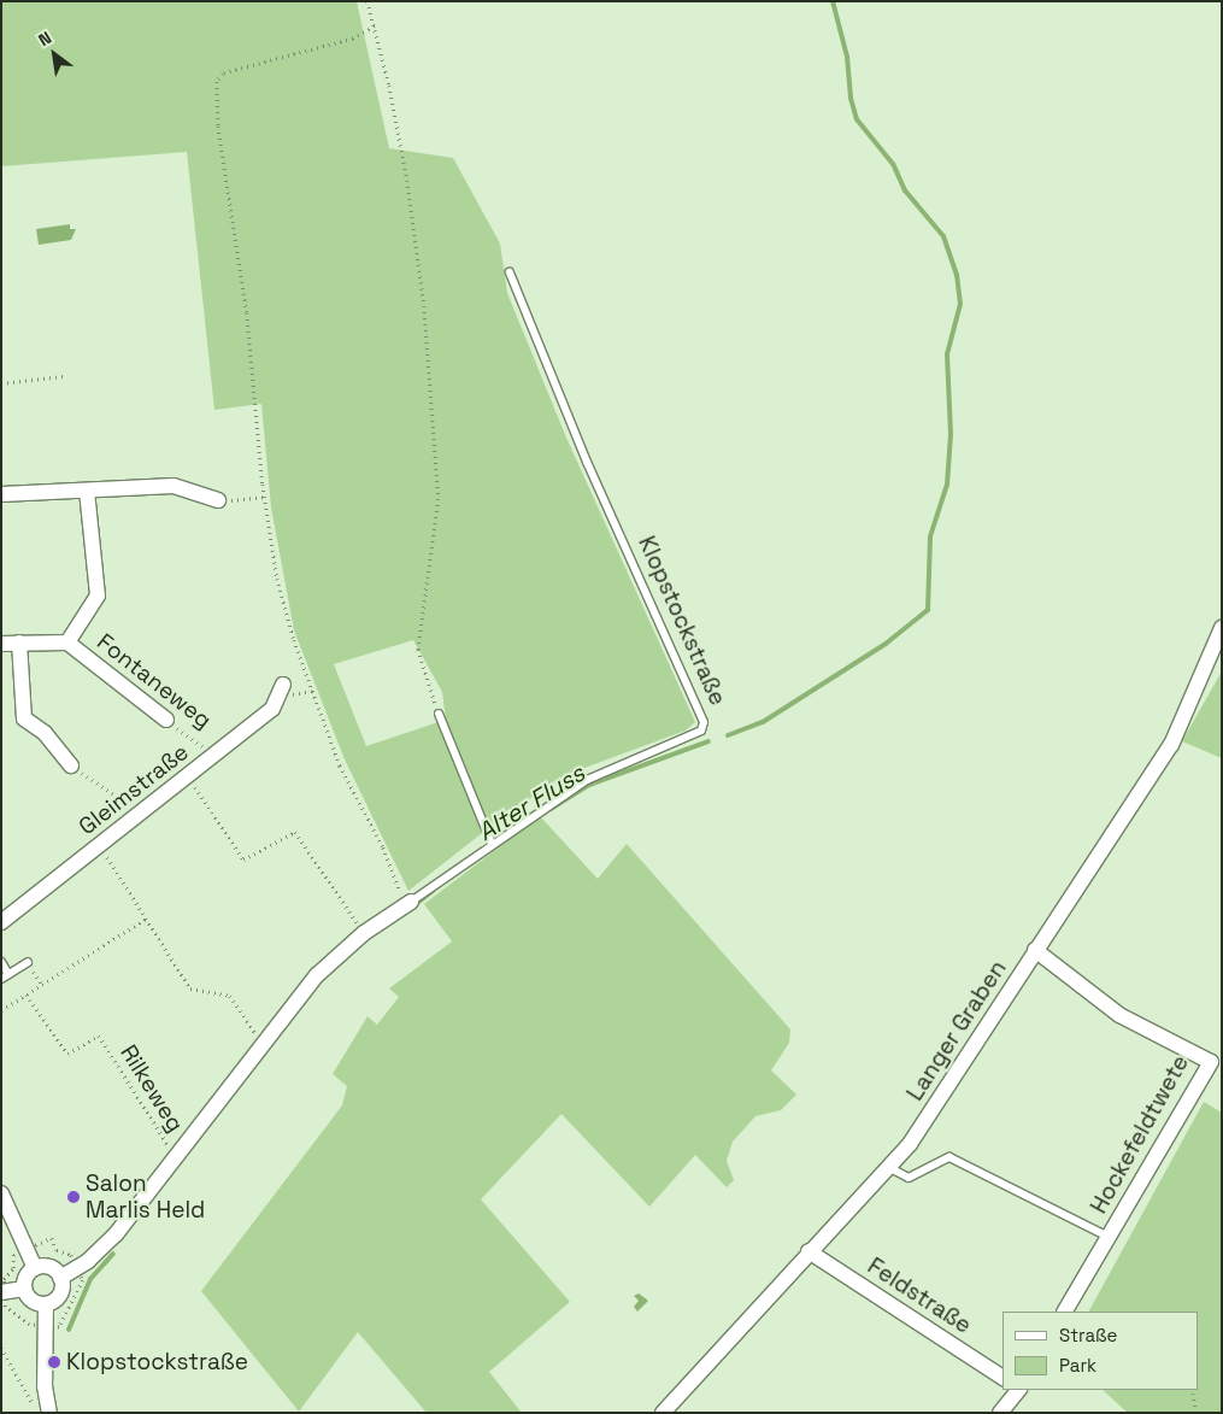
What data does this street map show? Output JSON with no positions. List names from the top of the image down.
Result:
{
  "streets": {
    "street": [
      "Klopstockstraße",
      "Fontaneweg",
      "Gleimstraße",
      "Langer Graben",
      "Hockefeldtwete",
      "Feldstraße"
    ],
    "path": ["Rilkeweg"]
  },
  "crossings": [
    ["Klopstockstraße", "Rilkeweg"],
    ["Fontaneweg", "Gleimstraße"],
    ["Langer Graben", "Hockefeldtwete"],
    ["Langer Graben", "Feldstraße"]
  ],
  "water": ["Alter Fluss"],
  "places": ["Salon Marlis Held", "Klopstockstraße"],
  "legend": ["Straße", "Park"],
  "north": "top left"
}
